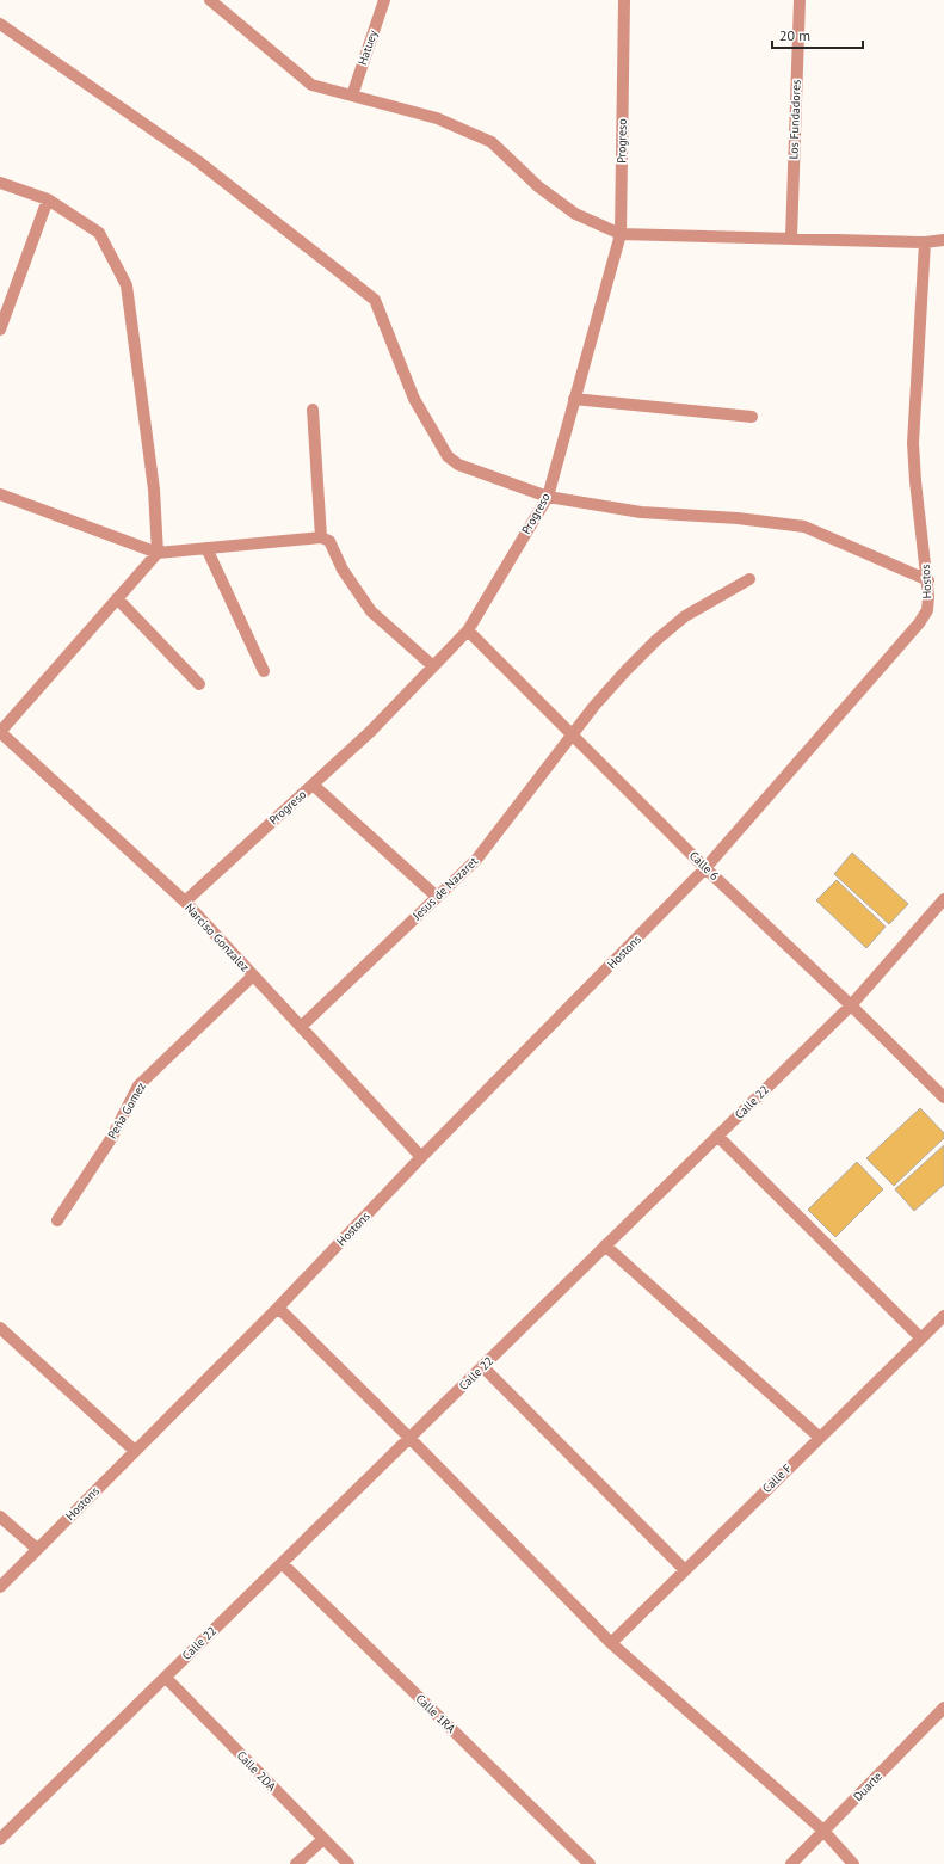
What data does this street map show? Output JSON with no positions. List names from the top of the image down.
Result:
{
  "streets": {
    "street": [
      "Hatuey",
      "Los Fundadores",
      "Progreso",
      "Hostos",
      "Calle 6",
      "Jesus de Nazaret",
      "Narciso Gonzalez",
      "Hostons",
      "Calle 22",
      "Peña Gomez",
      "Calle F",
      "Calle 1RA",
      "Calle 2DA",
      "Duarte"
    ]
  },
  "crossings": [
    ["Progreso", "Calle 6"],
    ["Progreso", "Narciso Gonzalez"],
    ["Hostos", "Calle 6"],
    ["Hostos", "Hostons"],
    ["Calle 6", "Jesus de Nazaret"],
    ["Calle 6", "Hostons"],
    ["Calle 6", "Calle 22"],
    ["Jesus de Nazaret", "Narciso Gonzalez"],
    ["Narciso Gonzalez", "Hostons"],
    ["Narciso Gonzalez", "Peña Gomez"],
    ["Calle 22", "Calle 1RA"],
    ["Calle 22", "Calle 2DA"]
  ],
  "scale_bar": "20 m"
}
